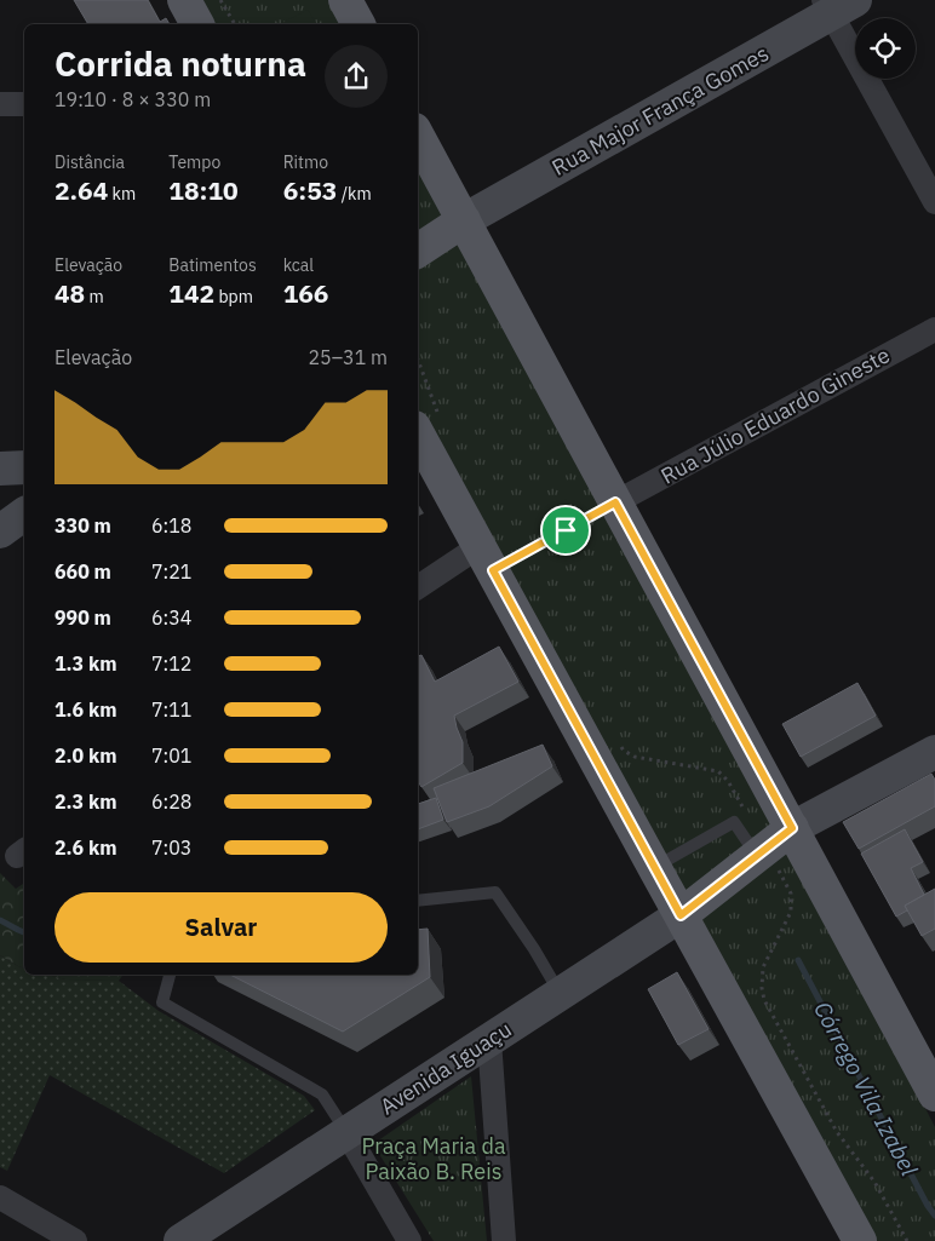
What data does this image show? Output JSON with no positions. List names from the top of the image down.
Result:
{
  "streets": {
    "main road": ["Rua Major França Gomes", "Avenida Iguaçu"],
    "street": ["Rua Júlio Eduardo Gineste"]
  },
  "water": ["Córrego Vila Izabel"],
  "parks": ["Praça Maria da Paixão B. Reis"],
  "page": {
    "heading": ["Corrida noturna", "19:10 · 8 × 330 m"],
    "stats": [
      ["Distância", "2.64 km"],
      ["Tempo", "18:10"],
      ["Ritmo", "6:53 /km"],
      ["Elevação", "48 m"],
      ["Batimentos", "142 bpm"],
      ["kcal", "166"]
    ],
    "chart": ["Elevação", "25–31 m"],
    "list": [
      {
        "name": "330 m",
        "note": "6:18"
      },
      {
        "name": "660 m",
        "note": "7:21"
      },
      {
        "name": "990 m",
        "note": "6:34"
      },
      {
        "name": "1.3 km",
        "note": "7:12"
      },
      {
        "name": "1.6 km",
        "note": "7:11"
      },
      {
        "name": "2.0 km",
        "note": "7:01"
      },
      {
        "name": "2.3 km",
        "note": "6:28"
      },
      {
        "name": "2.6 km",
        "note": "7:03"
      }
    ],
    "buttons": "Salvar"
  }
}
